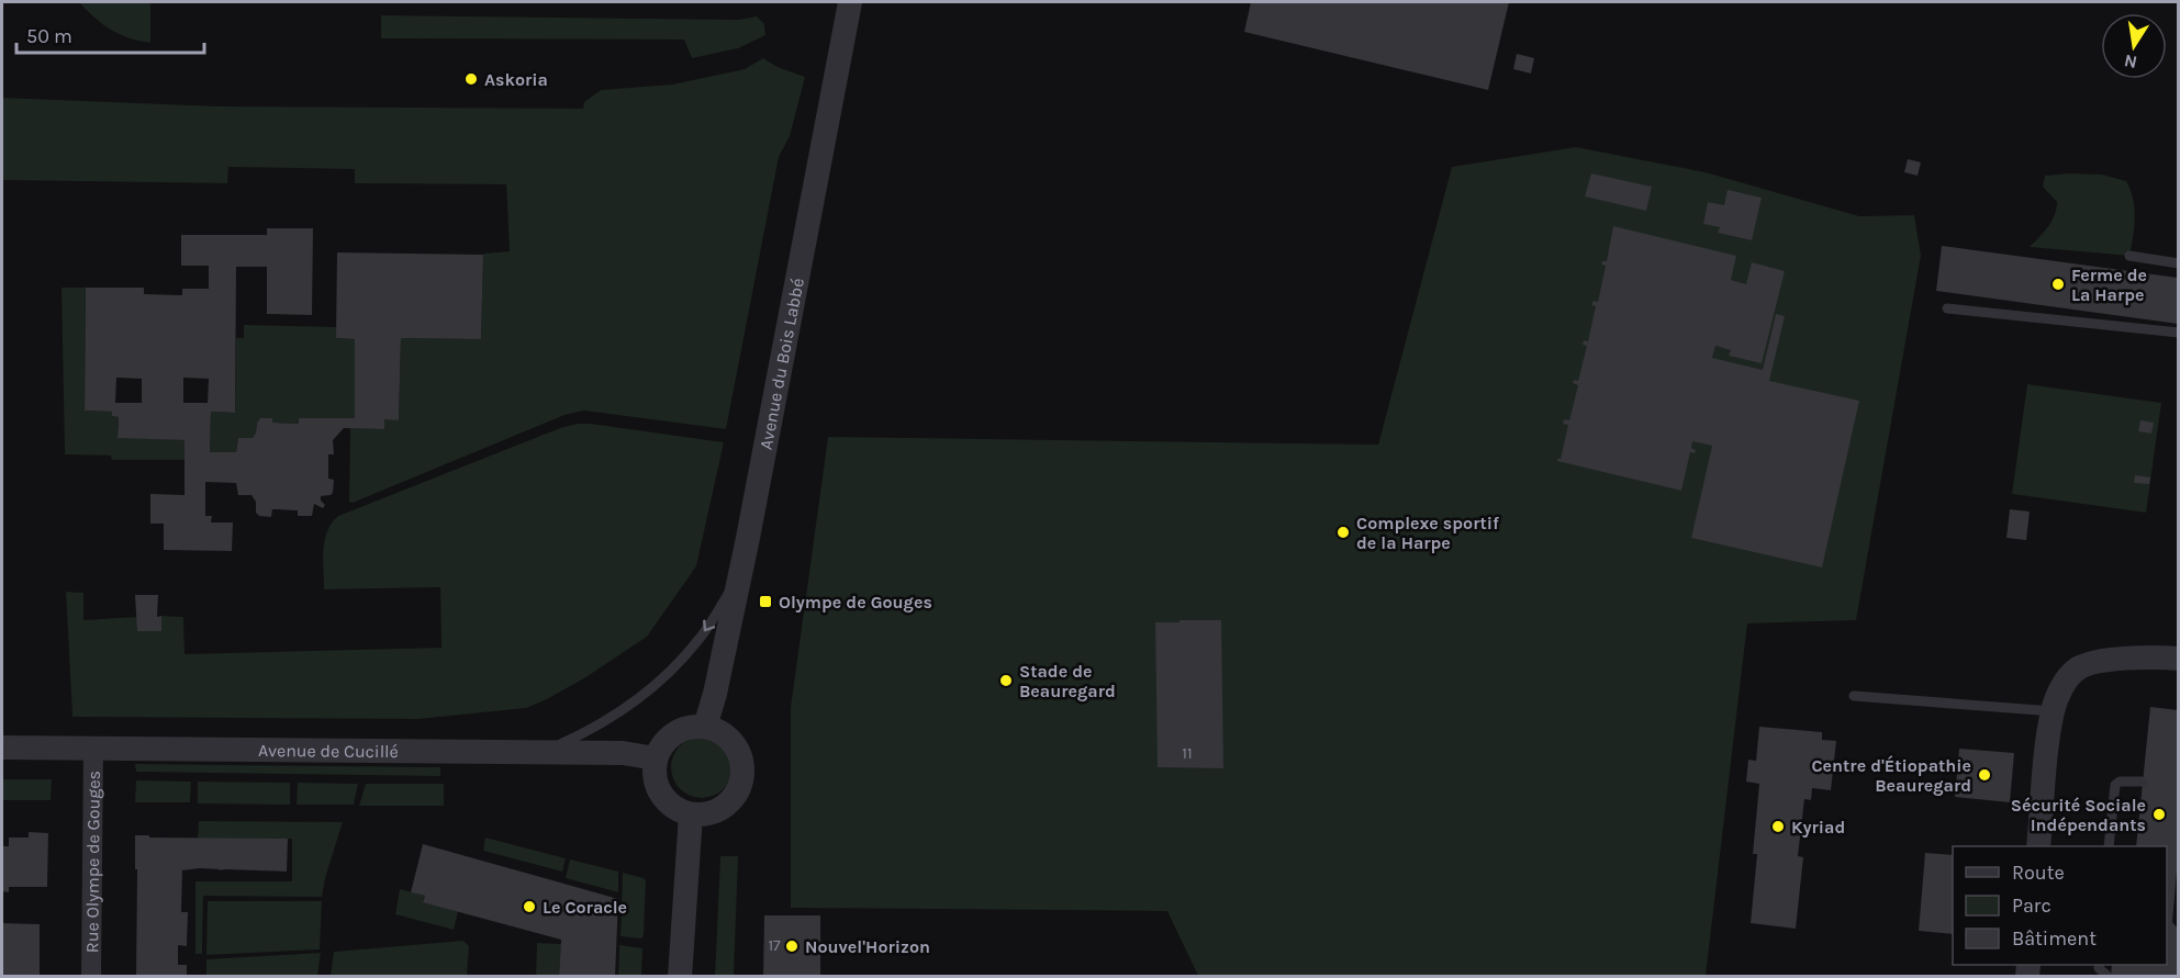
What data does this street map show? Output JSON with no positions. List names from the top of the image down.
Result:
{
  "streets": {
    "street": ["Avenue du Bois Labbé", "Avenue de Cucillé", "Rue Olympe de Gouges"]
  },
  "crossings": [
    ["Avenue du Bois Labbé", "Avenue de Cucillé"],
    ["Avenue de Cucillé", "Rue Olympe de Gouges"]
  ],
  "places": {
    "other": [
      "Askoria",
      "Ferme de La Harpe",
      "Complexe sportif de la Harpe",
      "Stade de Beauregard",
      "Centre d'Étiopathie Beauregard",
      "Sécurité Sociale Indépendants",
      "Kyriad",
      "Le Coracle",
      "Nouvel'Horizon"
    ],
    "transit": ["Olympe de Gouges"]
  },
  "house_numbers": ["11", "17"],
  "legend": ["Route", "Parc", "Bâtiment"],
  "scale_bar": "50 m",
  "north": "bottom"
}
